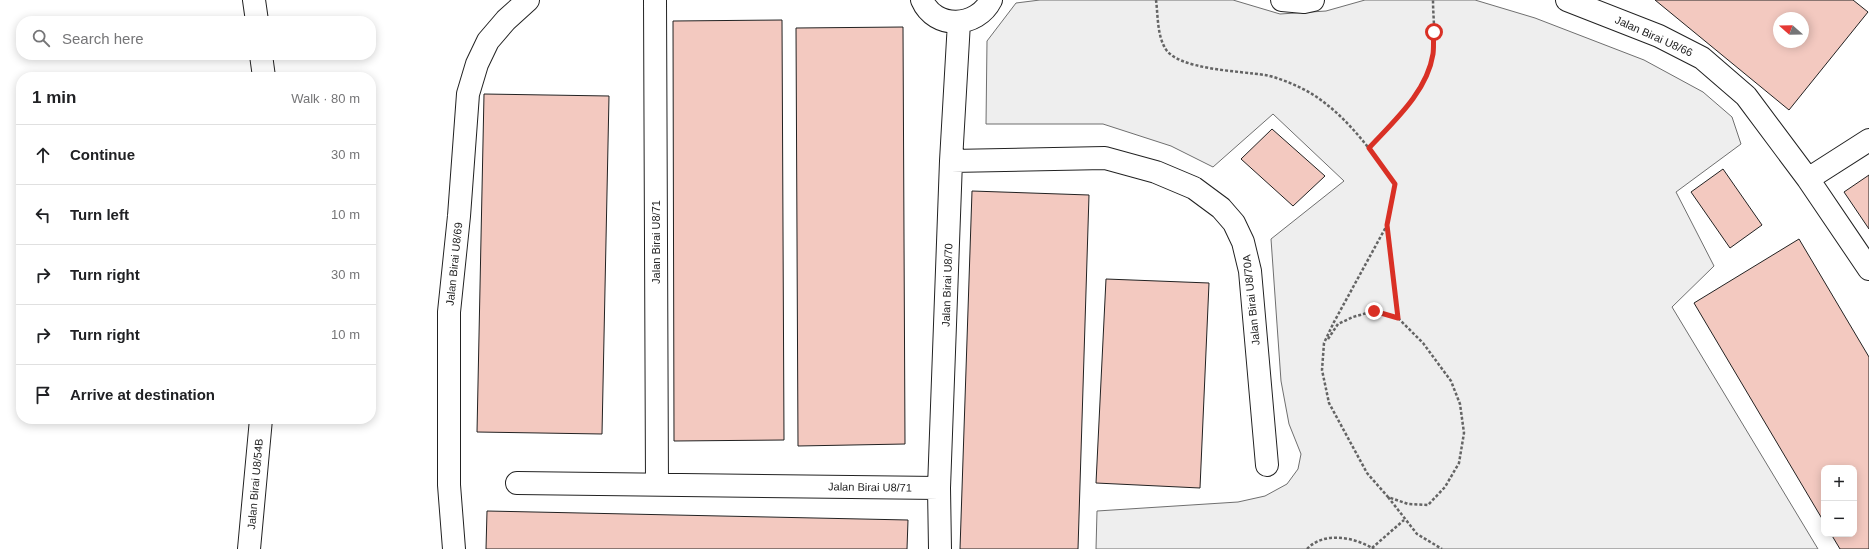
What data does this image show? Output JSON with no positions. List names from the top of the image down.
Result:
{
  "streets": {
    "street": [
      "Jalan Birai U8/66",
      "Jalan Birai U8/71",
      "Jalan Birai U8/69",
      "Jalan Birai U8/70",
      "Jalan Birai U8/70A",
      "Jalan Birai U8/54B"
    ]
  },
  "crossings": [
    ["Jalan Birai U8/71", "Jalan Birai U8/70"],
    ["Jalan Birai U8/70", "Jalan Birai U8/70A"]
  ],
  "north": "left",
  "page": {
    "search": "Search here",
    "heading": ["1 min", "Walk · 80 m"],
    "list": [
      ["Continue", "30 m"],
      ["Turn left", "10 m"],
      ["Turn right", "30 m"],
      ["Turn right", "10 m"],
      "Arrive at destination"
    ],
    "map_buttons": ["+", "−"]
  }
}
